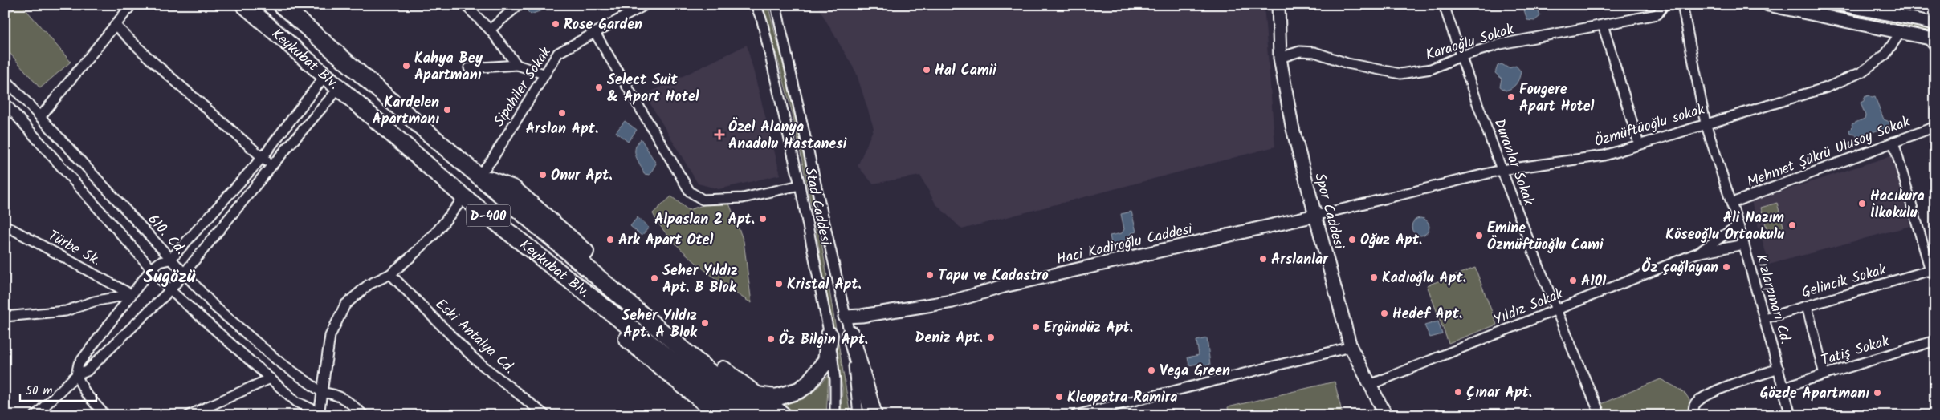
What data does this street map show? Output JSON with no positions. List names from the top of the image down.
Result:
{
  "streets": {
    "highway": ["Keykubat Blv.", "D-400"],
    "street": [
      "Karaoğlu Sokak",
      "Sipahiler Sokak",
      "Özmüftüoğlu sokak",
      "Mehmet Şükrü Ulusoy Sokak",
      "Duranlar Sokak",
      "Stad Caddesi",
      "Spor Caddesi",
      "610. Cd.",
      "Haci Kadiroğlu Caddesi",
      "Türbe Sk.",
      "Gelincik Sokak",
      "Kızlarpınarı Cd.",
      "Yıldız Sokak",
      "Eski Antalya Cd.",
      "Tatiş Sokak"
    ]
  },
  "crossings": [
    ["Karaoğlu Sokak", "Duranlar Sokak"],
    ["Karaoğlu Sokak", "Spor Caddesi"],
    ["Keykubat Blv.", "Sipahiler Sokak"],
    ["Özmüftüoğlu sokak", "Duranlar Sokak"],
    ["Özmüftüoğlu sokak", "Spor Caddesi"],
    ["Özmüftüoğlu sokak", "Haci Kadiroğlu Caddesi"],
    ["Özmüftüoğlu sokak", "Kızlarpınarı Cd."],
    ["Mehmet Şükrü Ulusoy Sokak", "Kızlarpınarı Cd."],
    ["Duranlar Sokak", "Yıldız Sokak"],
    ["Stad Caddesi", "Haci Kadiroğlu Caddesi"],
    ["Spor Caddesi", "Haci Kadiroğlu Caddesi"],
    ["Spor Caddesi", "Yıldız Sokak"],
    ["Gelincik Sokak", "Kızlarpınarı Cd."],
    ["Kızlarpınarı Cd.", "Tatiş Sokak"]
  ],
  "districts": ["Sugözü"],
  "places": {
    "other": [
      "Rose Garden",
      "Kahya Bey Apartmanı",
      "Hal Camii",
      "Select Suit & Apart Hotel",
      "Fougere Apart Hotel",
      "Kardelen Apartmanı",
      "Arslan Apt.",
      "Onur Apt.",
      "Hacıkura İlkokulu",
      "Alpaslan 2 Apt.",
      "Ali Nazım Köseoğlu Ortaokulu",
      "Emine Özmüftüoğlu Cami",
      "Ark Apart Otel",
      "Oğuz Apt.",
      "Arslanlar",
      "Öz çağlayan",
      "Tapu ve Kadastro",
      "Kadıoğlu Apt.",
      "Seher Yıldız Apt. B Blok",
      "A101",
      "Kristal Apt.",
      "Hedef Apt.",
      "Seher Yıldız Apt. A Blok",
      "Ergündüz Apt.",
      "Deniz Apt.",
      "Öz Bilgin Apt.",
      "Vega Green",
      "Çınar Apt.",
      "Gözde Apartmanı",
      "Kleopatra Ramira"
    ],
    "health": ["Özel Alanya Anadolu Hastanesi"]
  },
  "scale_bar": "50 m"
}
